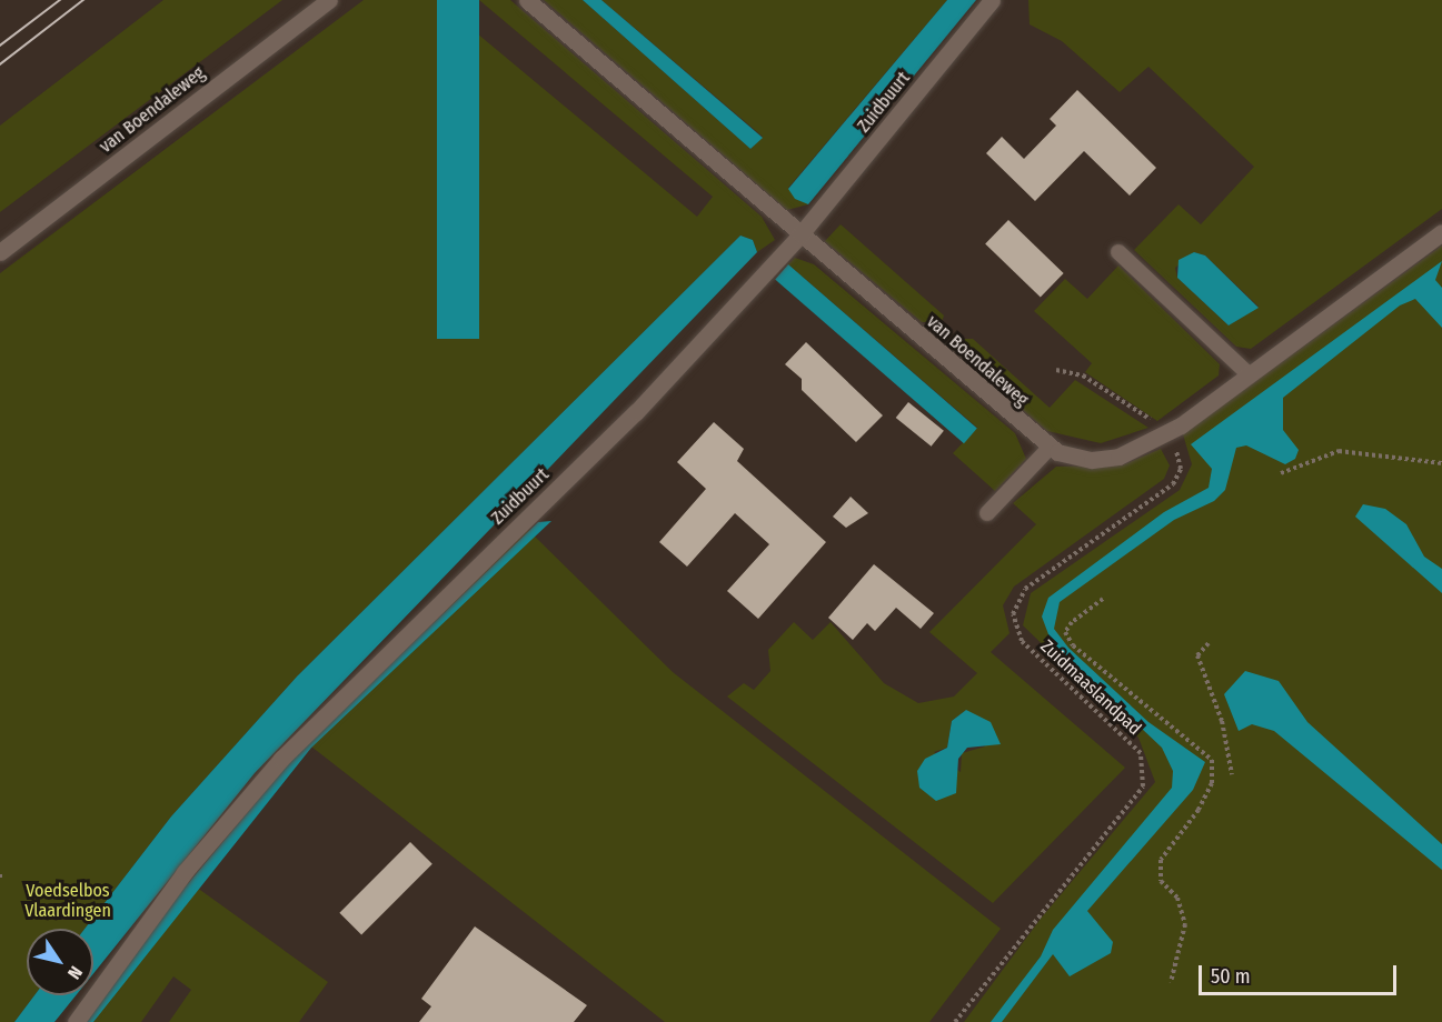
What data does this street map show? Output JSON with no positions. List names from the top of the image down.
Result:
{
  "streets": {
    "street": ["Zuidbuurt", "van Boendaleweg"],
    "path": ["Zuidmaaslandpad"]
  },
  "crossings": [
    ["Zuidbuurt", "van Boendaleweg"],
    ["van Boendaleweg", "Zuidmaaslandpad"]
  ],
  "parks": ["Voedselbos Vlaardingen"],
  "scale_bar": "50 m",
  "north": "bottom right"
}
